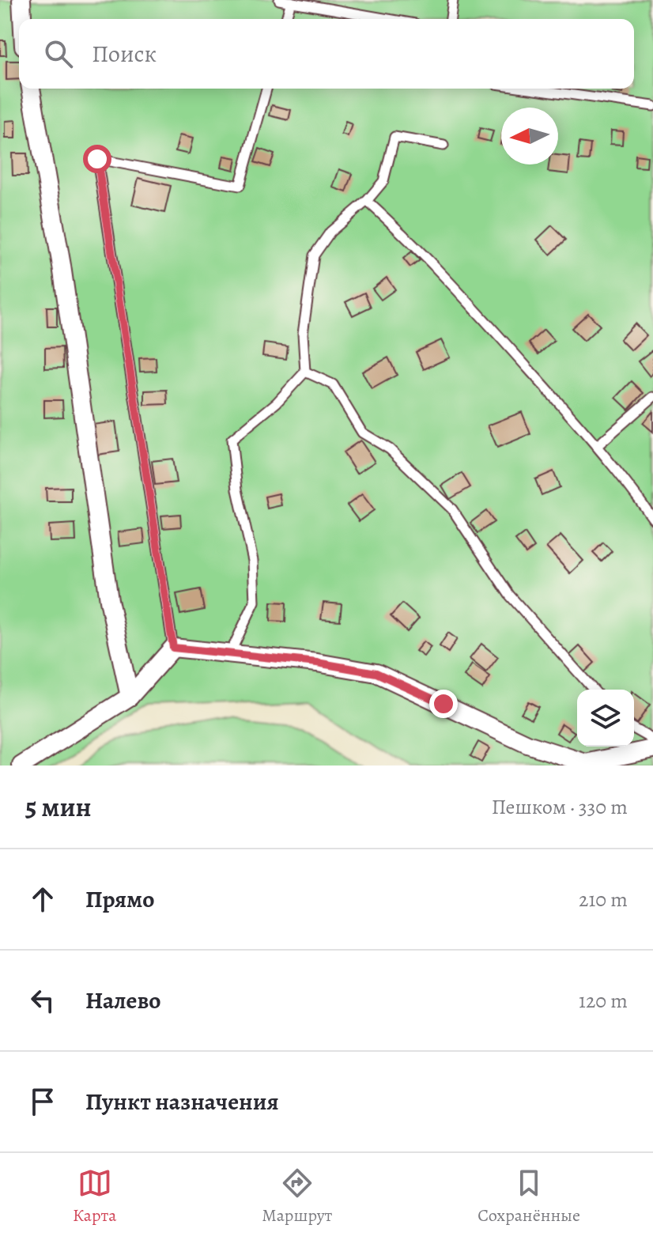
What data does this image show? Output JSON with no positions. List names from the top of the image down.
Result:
{
  "north": "left",
  "page": {
    "search": "Поиск",
    "heading": ["5 мин", "Пешком · 330 m"],
    "list": [
      ["Прямо", "210 m"],
      ["Налево", "120 m"],
      "Пункт назначения"
    ],
    "nav": ["Карта", "Маршрут", "Сохранённые"]
  }
}
